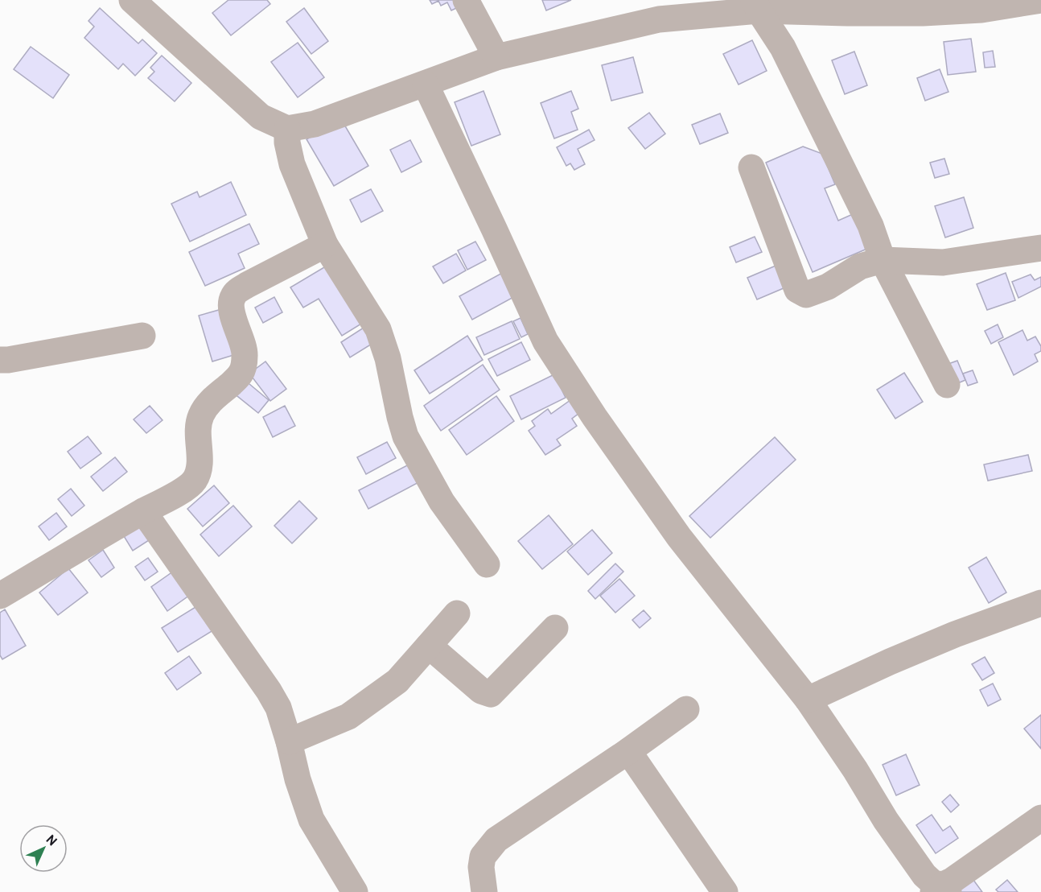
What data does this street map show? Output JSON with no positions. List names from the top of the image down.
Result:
{
  "north": "top right"
}
